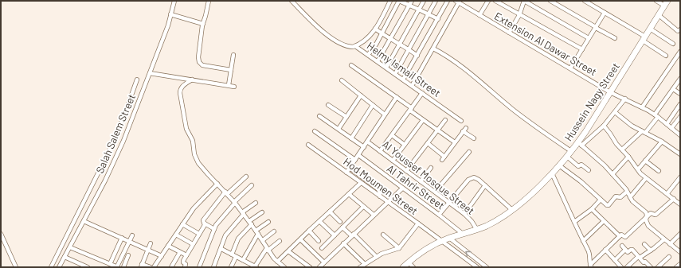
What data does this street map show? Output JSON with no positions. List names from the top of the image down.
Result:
{
  "streets": {
    "street": [
      "Extension Al Dawar Street",
      "Helmy Ismail Street",
      "Hussein Nagy Street",
      "Salah Salem Street",
      "Al Youssef Mosque Street",
      "Hod Moumen Street",
      "Al Tahrir Street"
    ]
  },
  "crossings": [
    ["Extension Al Dawar Street", "Hussein Nagy Street"],
    ["Hussein Nagy Street", "Al Youssef Mosque Street"],
    ["Hussein Nagy Street", "Hod Moumen Street"],
    ["Hussein Nagy Street", "Al Tahrir Street"]
  ]
}
